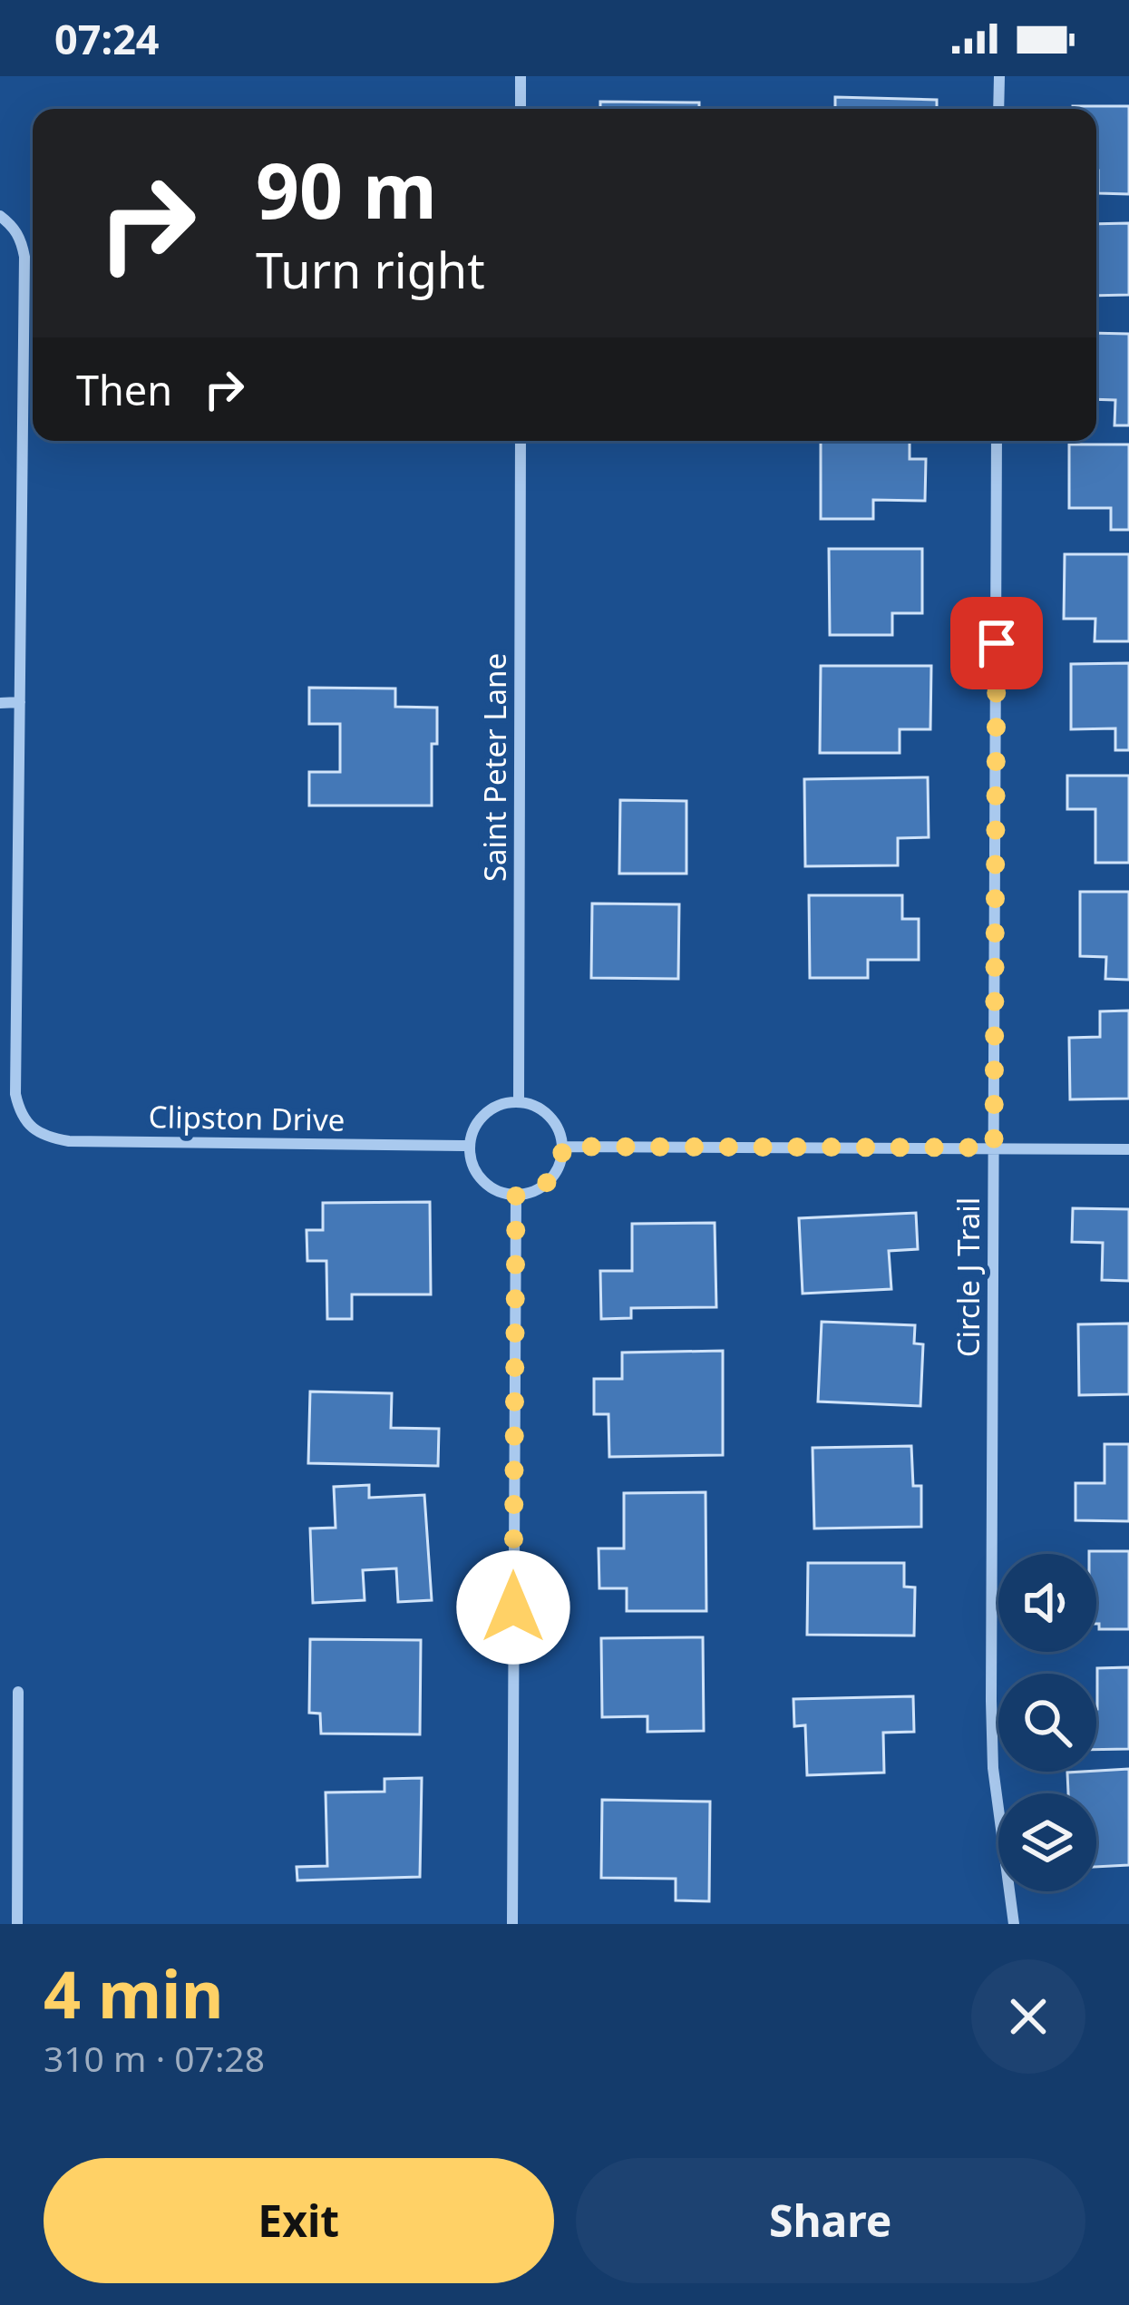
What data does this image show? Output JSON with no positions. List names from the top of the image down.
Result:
{
  "streets": {
    "street": ["Saint Peter Lane", "Clipston Drive", "Circle J Trail"]
  },
  "crossings": [
    ["Saint Peter Lane", "Clipston Drive"]
  ],
  "page": {
    "status": "07:24",
    "turn": ["90 m", "Turn right"],
    "then": "Then",
    "heading": ["4 min", "310 m · 07:28"],
    "buttons": ["Exit", "Share"]
  }
}
